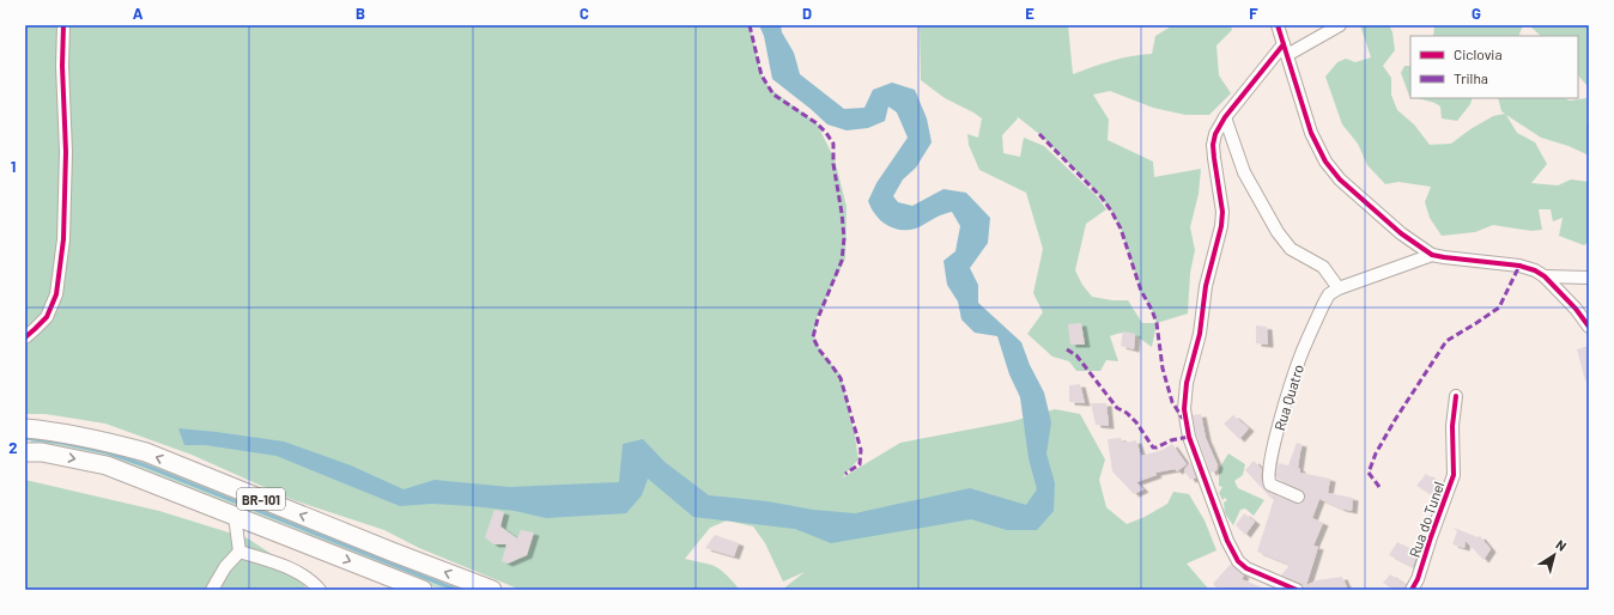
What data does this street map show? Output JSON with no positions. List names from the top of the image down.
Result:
{
  "streets": {
    "highway": ["BR-101"],
    "street": ["Rua Quatro", "Rua do Tunel"]
  },
  "legend": ["Ciclovia", "Trilha"],
  "north": "top right",
  "grid": {
    "columns": [
      "A",
      "B",
      "C",
      "D",
      "E",
      "F",
      "G"
    ],
    "rows": ["1", "2"]
  }
}
